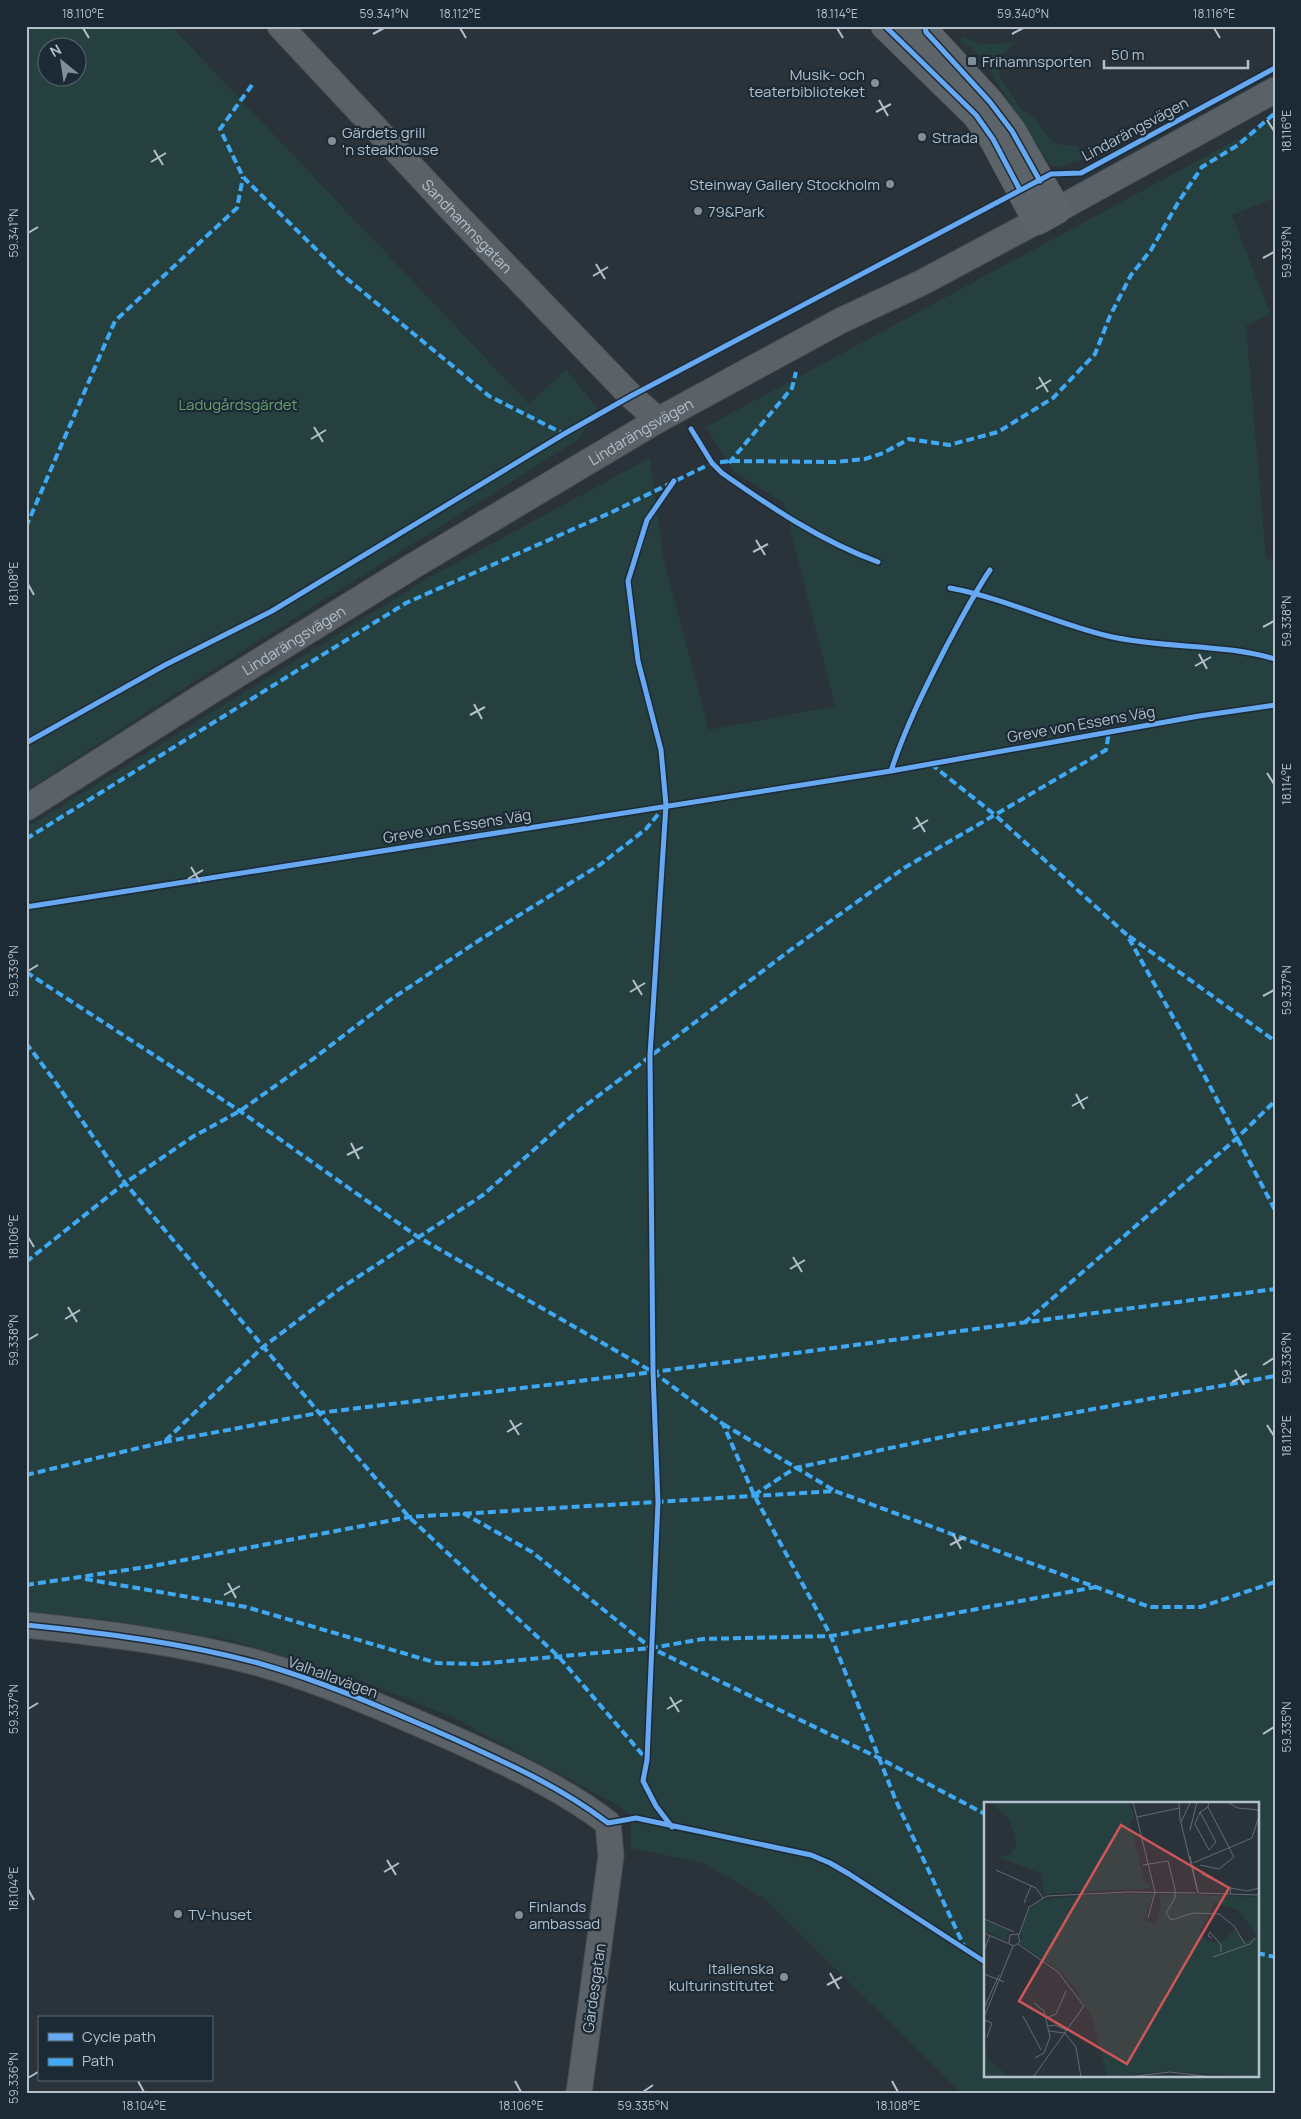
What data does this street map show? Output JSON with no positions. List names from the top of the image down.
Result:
{
  "streets": {
    "street": [
      "Lindarängsvägen",
      "Sandhamnsgatan",
      "Valhallavägen",
      "Gärdesgatan"
    ],
    "cycle path": ["Greve von Essens Väg"]
  },
  "crossings": [
    ["Lindarängsvägen", "Sandhamnsgatan"],
    ["Valhallavägen", "Gärdesgatan"]
  ],
  "parks": ["Ladugårdsgärdet"],
  "places": {
    "transit": ["Frihamnsporten"],
    "other": [
      "Musik- och teaterbiblioteket",
      "Strada",
      "Gärdets grill 'n steakhouse",
      "Steinway Gallery Stockholm",
      "79&Park",
      "TV-huset",
      "Finlands ambassad",
      "Italienska kulturinstitutet"
    ]
  },
  "legend": ["Cycle path", "Path"],
  "scale_bar": "50 m",
  "north": "top left",
  "coordinates": [
    "18.110°E",
    "59.341°N",
    "18.112°E",
    "18.114°E",
    "59.340°N",
    "18.116°E",
    "59.339°N",
    "18.108°E",
    "59.338°N",
    "59.337°N",
    "18.106°E",
    "59.336°N",
    "59.335°N",
    "18.104°E"
  ]
}
